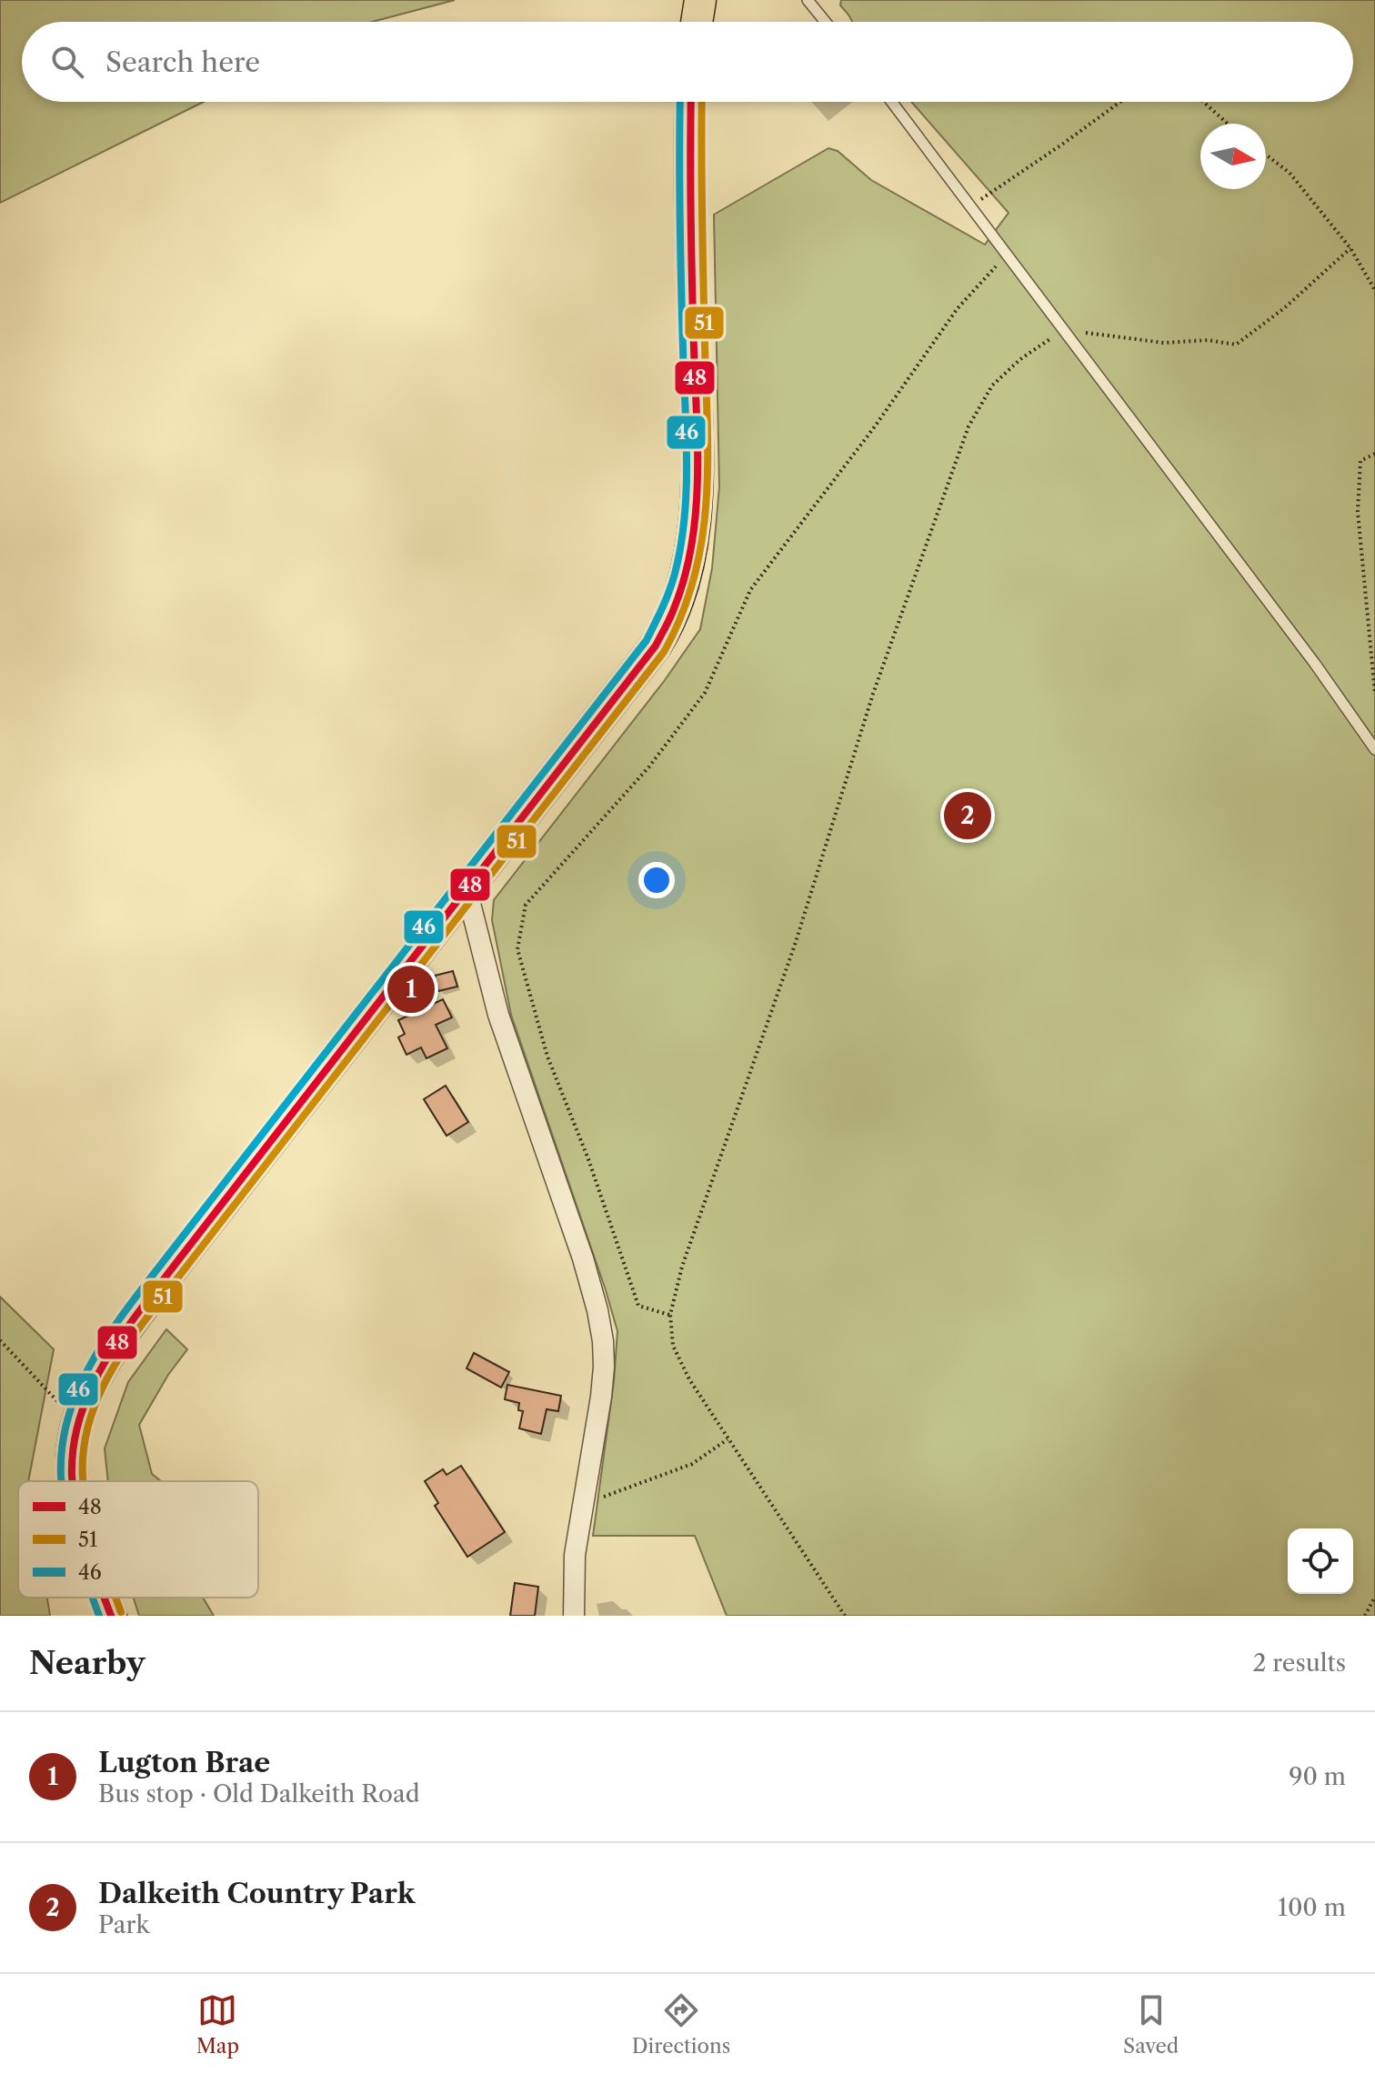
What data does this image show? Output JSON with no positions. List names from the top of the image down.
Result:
{
  "lines": ["transit line 48", "transit line 51", "transit line 46"],
  "legend": ["48", "51", "46"],
  "north": "right",
  "page": {
    "search": "Search here",
    "pins": ["2", "1"],
    "heading": ["Nearby", "2 results"],
    "list": [
      {
        "mark": "1",
        "name": "Lugton Brae",
        "note": "Bus stop · Old Dalkeith Road",
        "value": "90 m"
      },
      {
        "mark": "2",
        "name": "Dalkeith Country Park",
        "note": "Park",
        "value": "100 m"
      }
    ],
    "nav": ["Map", "Directions", "Saved"]
  }
}
